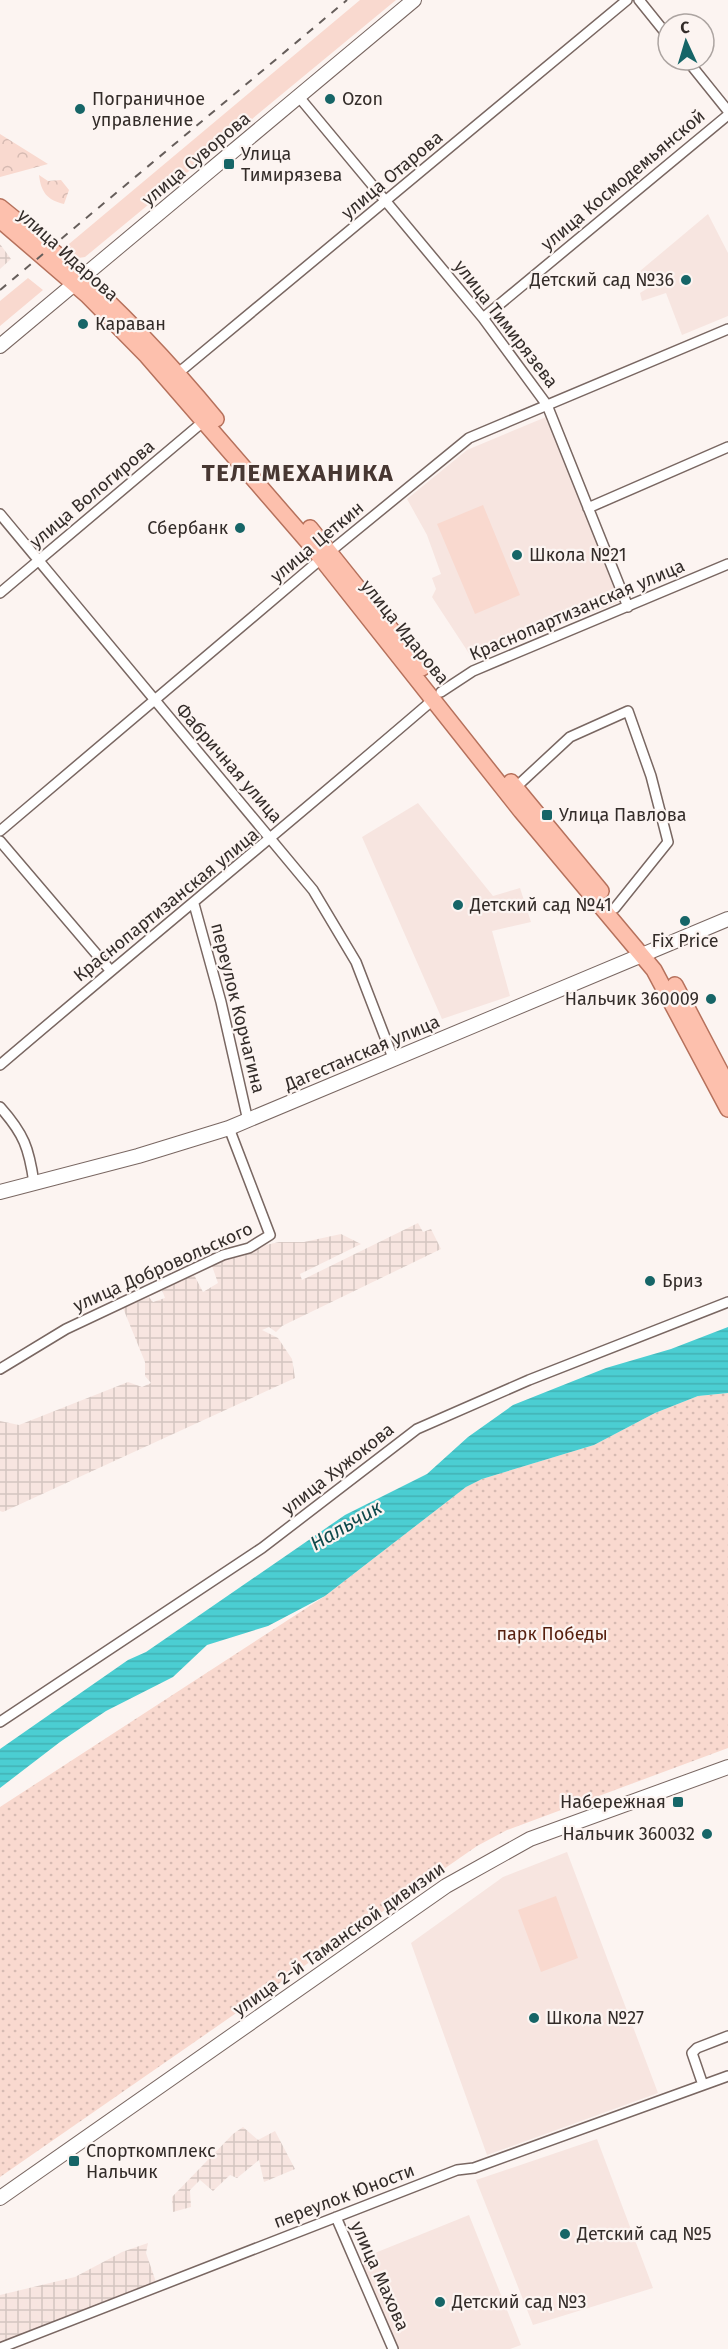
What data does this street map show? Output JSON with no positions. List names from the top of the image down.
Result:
{
  "streets": {
    "main road": [
      "улица Суворова",
      "улица Идарова",
      "Дагестанская улица",
      "улица 2-й Таманской дивизии"
    ],
    "street": [
      "улица Отарова",
      "улица Космодемьянской",
      "улица Тимирязева",
      "улица Вологирова",
      "улица Цеткин",
      "Краснопартизанская улица",
      "Фабричная улица",
      "переулок Корчагина",
      "улица Добровольского",
      "улица Хужокова",
      "переулок Юности",
      "улица Махова"
    ]
  },
  "crossings": [
    ["улица Суворова", "улица Идарова"],
    ["улица Суворова", "улица Тимирязева"],
    ["улица Отарова", "улица Идарова"],
    ["улица Отарова", "улица Тимирязева"],
    ["улица Космодемьянской", "улица Тимирязева"],
    ["улица Идарова", "улица Вологирова"],
    ["улица Идарова", "улица Цеткин"],
    ["улица Идарова", "Краснопартизанская улица"],
    ["улица Идарова", "Дагестанская улица"],
    ["улица Тимирязева", "улица Цеткин"],
    ["улица Тимирязева", "Краснопартизанская улица"],
    ["улица Вологирова", "Фабричная улица"],
    ["улица Цеткин", "Фабричная улица"],
    ["Краснопартизанская улица", "Фабричная улица"],
    ["Краснопартизанская улица", "переулок Корчагина"],
    ["Фабричная улица", "Дагестанская улица"],
    ["переулок Корчагина", "Дагестанская улица"],
    ["Дагестанская улица", "улица Добровольского"],
    ["переулок Юности", "улица Махова"]
  ],
  "districts": ["ТЕЛЕМЕХАНИКА"],
  "water": ["Нальчик"],
  "parks": ["парк Победы"],
  "places": {
    "other": [
      "Ozon",
      "Пограничное управление",
      "Детский сад №36",
      "Караван",
      "Сбербанк",
      "Школа №21",
      "Детский сад №41",
      "Fix Price",
      "Нальчик 360009",
      "Бриз",
      "Нальчик 360032",
      "Школа №27",
      "Детский сад №5",
      "Детский сад №3"
    ],
    "transit": [
      "Улица Тимирязева",
      "Улица Павлова",
      "Набережная",
      "Спорткомплекс Нальчик"
    ]
  },
  "north": "top"
}
